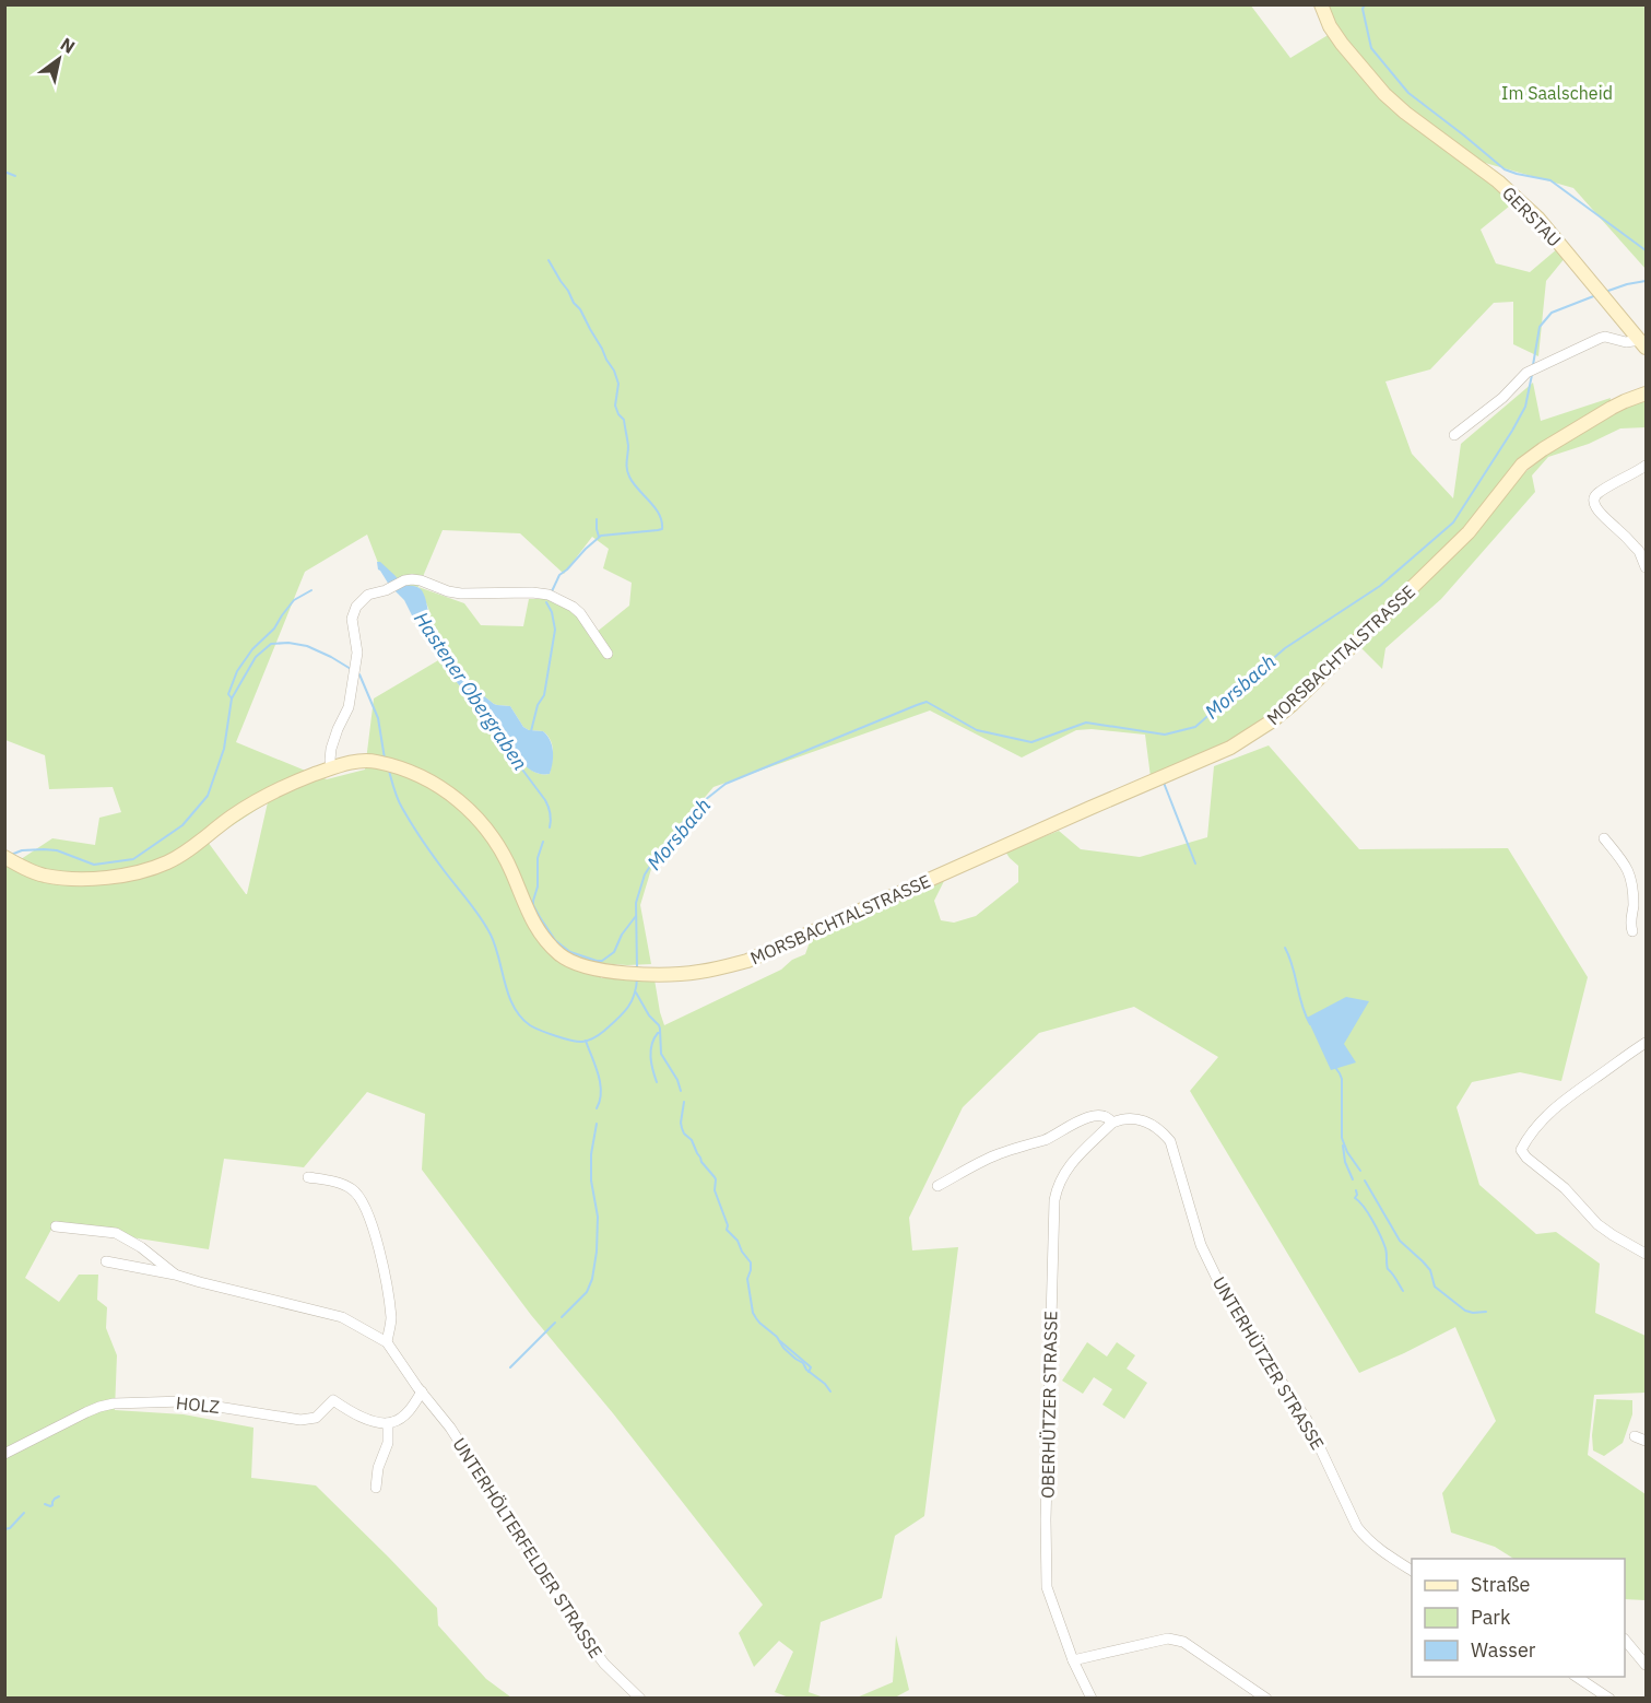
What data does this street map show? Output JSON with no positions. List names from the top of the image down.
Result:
{
  "streets": {
    "main road": ["GERSTAU", "MORSBACHTALSTRASSE"],
    "street": [
      "UNTERHÜTZER STRASSE",
      "HOLZ",
      "OBERHÜTZER STRASSE",
      "UNTERHÖLTERFELDER STRASSE"
    ]
  },
  "crossings": [
    ["UNTERHÜTZER STRASSE", "OBERHÜTZER STRASSE"]
  ],
  "water": ["Morsbach", "Hastener Obergraben"],
  "parks": ["Im Saalscheid"],
  "legend": ["Straße", "Park", "Wasser"],
  "north": "top right"
}
